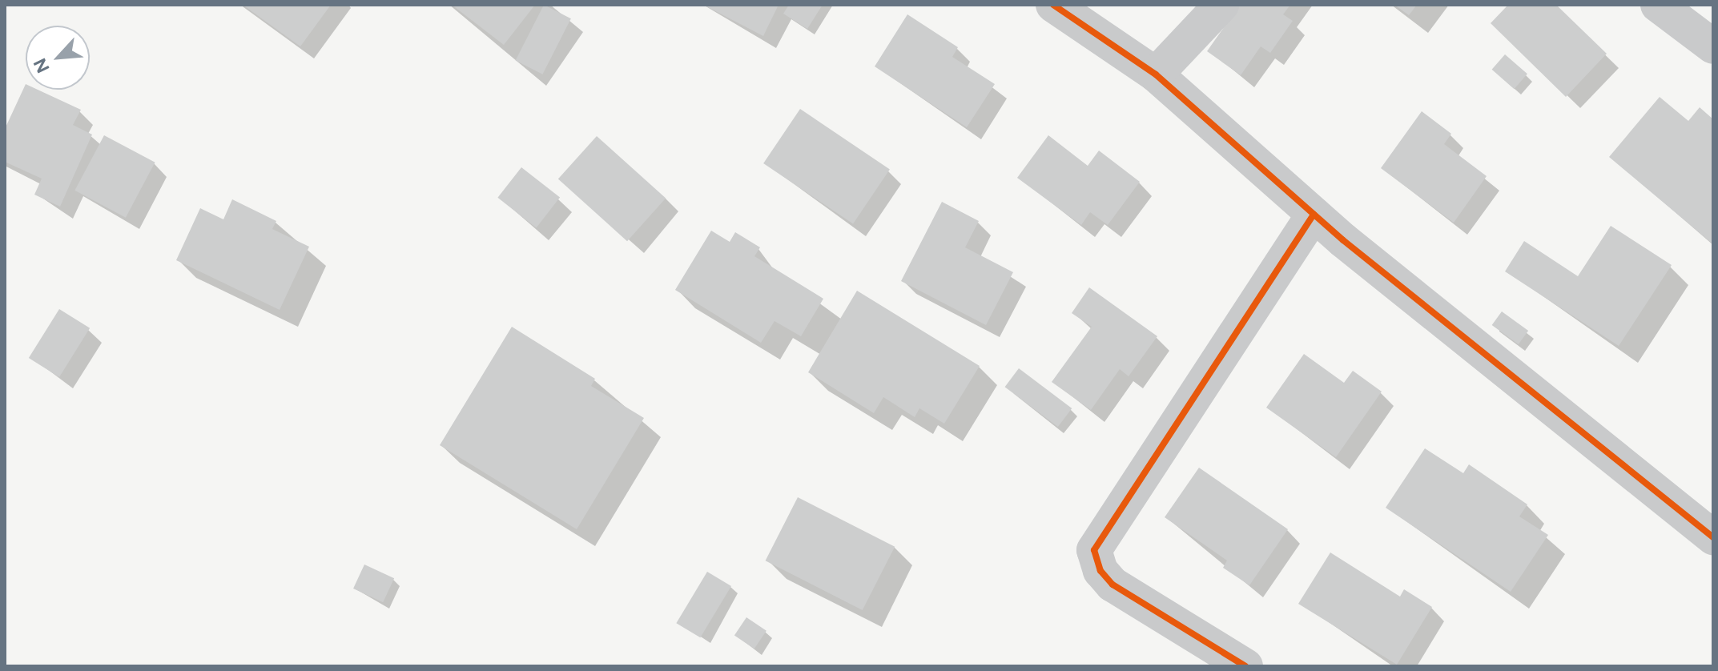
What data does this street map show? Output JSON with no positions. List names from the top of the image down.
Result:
{
  "north": "bottom left"
}
